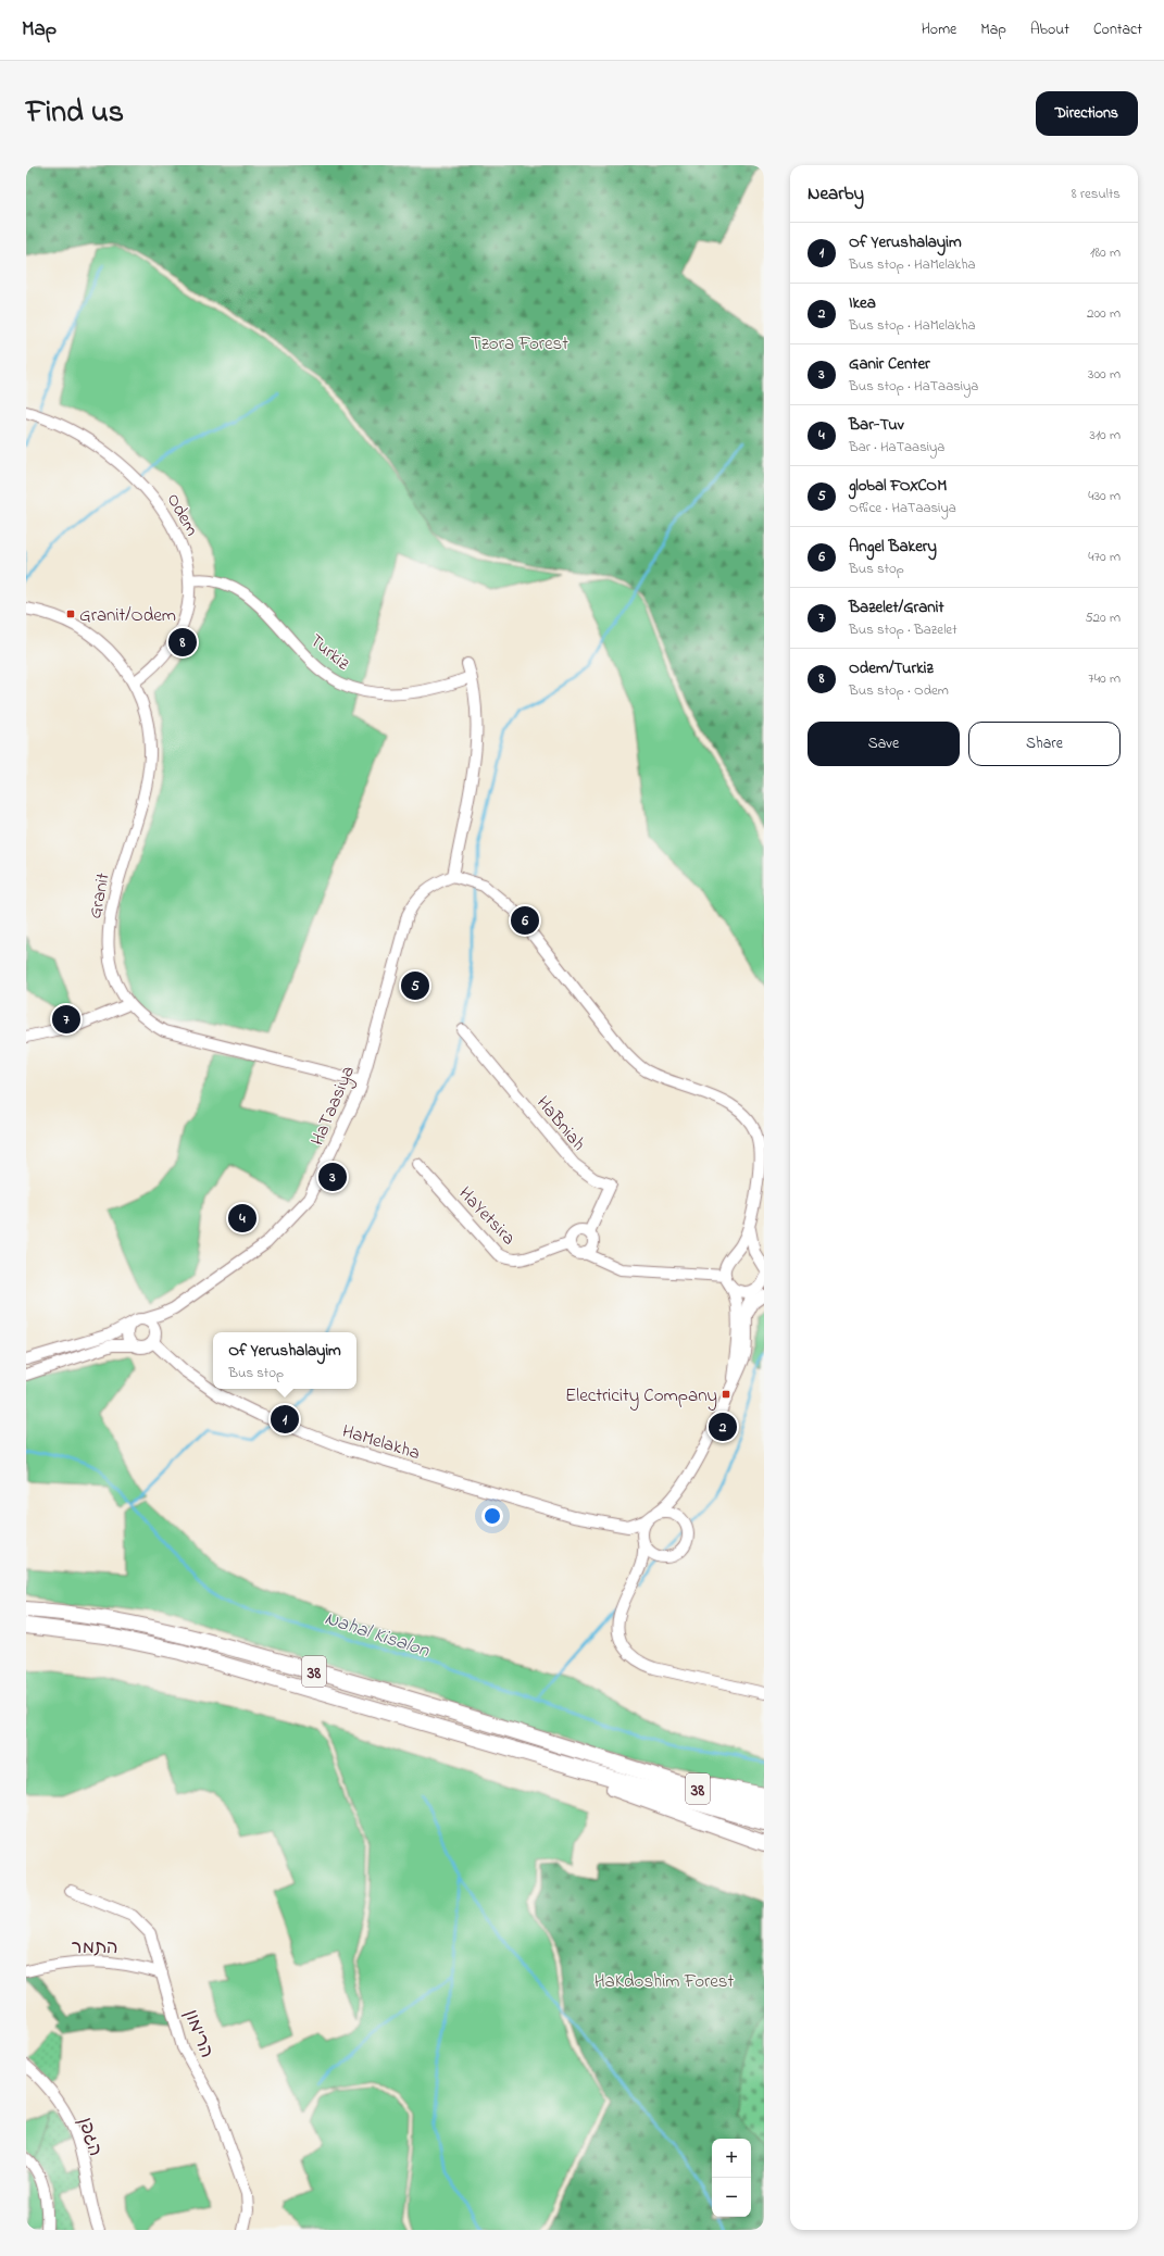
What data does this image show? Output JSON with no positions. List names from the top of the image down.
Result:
{
  "streets": {
    "highway": ["38"],
    "street": [
      "Odem",
      "Turkiz",
      "Granit",
      "HaTaasiya",
      "HaBniah",
      "HaYetsira",
      "HaMelakha",
      "התמר",
      "הרימון",
      "הגפן"
    ]
  },
  "crossings": [
    ["Odem", "Turkiz"],
    ["Odem", "Granit"],
    ["Granit", "HaTaasiya"],
    ["HaTaasiya", "HaMelakha"],
    ["HaBniah", "HaYetsira"],
    ["התמר", "הרימון"]
  ],
  "water": ["Nahal Kisalon"],
  "parks": ["Tzora Forest", "HaKdoshim Forest"],
  "places": {
    "transit": ["Granit/Odem", "Electricity Company"]
  },
  "page": {
    "header": "Map",
    "nav": [
      "Home",
      "Map",
      "About",
      "Contact"
    ],
    "title": "Find us",
    "buttons": [
      "Directions",
      ["Save", "Share"]
    ],
    "heading": ["Nearby", "8 results"],
    "list": [
      {
        "mark": "1",
        "name": "Of Yerushalayim",
        "note": "Bus stop · HaMelakha",
        "value": "180 m"
      },
      {
        "mark": "2",
        "name": "Ikea",
        "note": "Bus stop · HaMelakha",
        "value": "200 m"
      },
      {
        "mark": "3",
        "name": "Ganir Center",
        "note": "Bus stop · HaTaasiya",
        "value": "300 m"
      },
      {
        "mark": "4",
        "name": "Bar-Tuv",
        "note": "Bar · HaTaasiya",
        "value": "310 m"
      },
      {
        "mark": "5",
        "name": "global FOXCOM",
        "note": "Office · HaTaasiya",
        "value": "430 m"
      },
      {
        "mark": "6",
        "name": "Angel Bakery",
        "note": "Bus stop",
        "value": "470 m"
      },
      {
        "mark": "7",
        "name": "Bazelet/Granit",
        "note": "Bus stop · Bazelet",
        "value": "520 m"
      },
      {
        "mark": "8",
        "name": "Odem/Turkiz",
        "note": "Bus stop · Odem",
        "value": "740 m"
      }
    ],
    "pins": [
      "8",
      "6",
      "5",
      "7",
      "3",
      "4",
      "1",
      "2"
    ],
    "popup": ["Of Yerushalayim", "Bus stop"],
    "map_buttons": ["+", "−"]
  }
}
